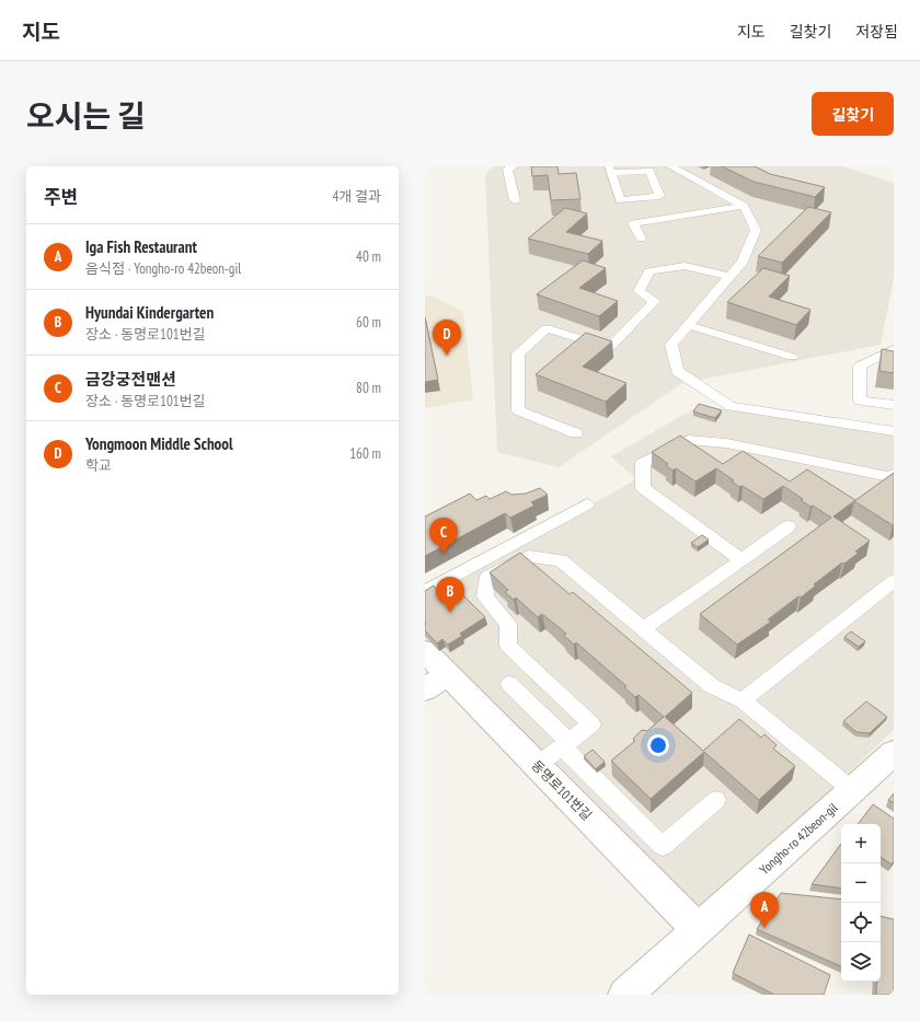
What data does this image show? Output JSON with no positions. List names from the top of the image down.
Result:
{
  "streets": {
    "street": ["동명로101번길", "Yongho-ro 42beon-gil"]
  },
  "crossings": [
    ["동명로101번길", "Yongho-ro 42beon-gil"]
  ],
  "page": {
    "header": "지도",
    "nav": ["지도", "길찾기", "저장됨"],
    "title": "오시는 길",
    "buttons": "길찾기",
    "heading": ["주변", "4개 결과"],
    "list": [
      {
        "mark": "A",
        "name": "Iga Fish Restaurant",
        "note": "음식점 · Yongho-ro 42beon-gil",
        "value": "40 m"
      },
      {
        "mark": "B",
        "name": "Hyundai Kindergarten",
        "note": "장소 · 동명로101번길",
        "value": "60 m"
      },
      {
        "mark": "C",
        "name": "금강궁전맨션",
        "note": "장소 · 동명로101번길",
        "value": "80 m"
      },
      {
        "mark": "D",
        "name": "Yongmoon Middle School",
        "note": "학교",
        "value": "160 m"
      }
    ],
    "pins": [
      "D",
      "C",
      "B",
      "A"
    ],
    "map_buttons": ["+", "−"]
  }
}
